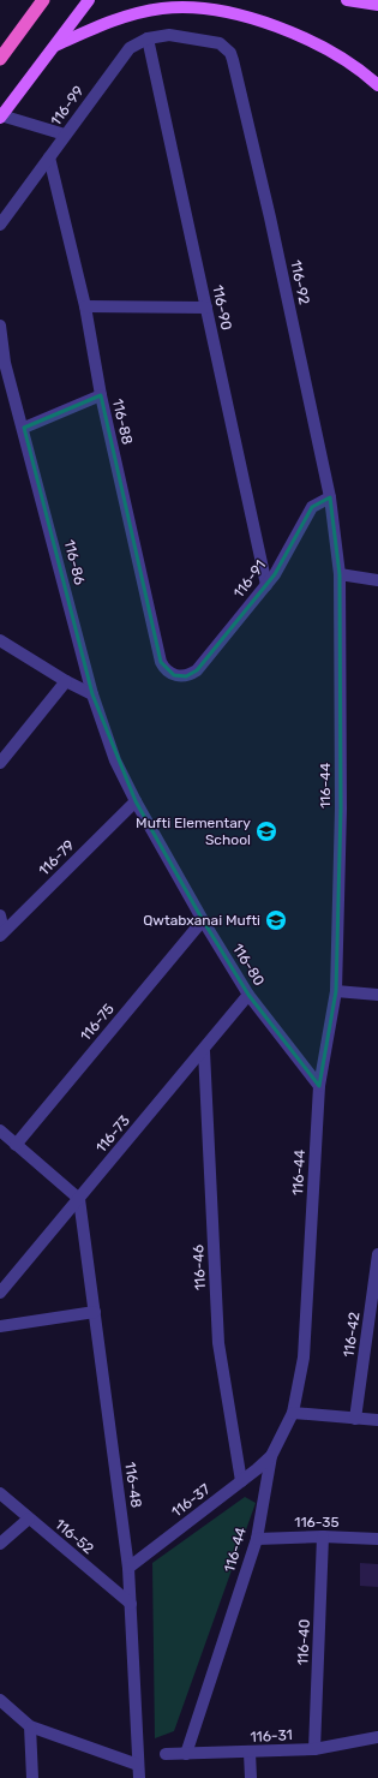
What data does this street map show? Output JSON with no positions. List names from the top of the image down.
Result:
{
  "streets": {
    "street": [
      "116-99",
      "116-92",
      "116-90",
      "116-88",
      "116-86",
      "116-91",
      "116-44",
      "116-79",
      "116-80",
      "116-75",
      "116-73",
      "116-46",
      "116-42",
      "116-48",
      "116-37",
      "116-35",
      "116-52",
      "116-40",
      "116-31"
    ]
  },
  "crossings": [
    ["116-99", "116-92"],
    ["116-99", "116-90"],
    ["116-99", "116-88"],
    ["116-92", "116-91"],
    ["116-92", "116-44"],
    ["116-90", "116-91"],
    ["116-88", "116-91"],
    ["116-86", "116-79"],
    ["116-86", "116-80"],
    ["116-44", "116-80"],
    ["116-44", "116-37"],
    ["116-44", "116-35"],
    ["116-44", "116-31"],
    ["116-79", "116-80"],
    ["116-80", "116-75"],
    ["116-80", "116-73"],
    ["116-73", "116-46"],
    ["116-73", "116-48"],
    ["116-46", "116-37"],
    ["116-48", "116-37"],
    ["116-48", "116-52"],
    ["116-35", "116-40"],
    ["116-40", "116-31"]
  ],
  "places": {
    "school or university": ["Mufti Elementary School", "Qwtabxanai Mufti"]
  }
}
